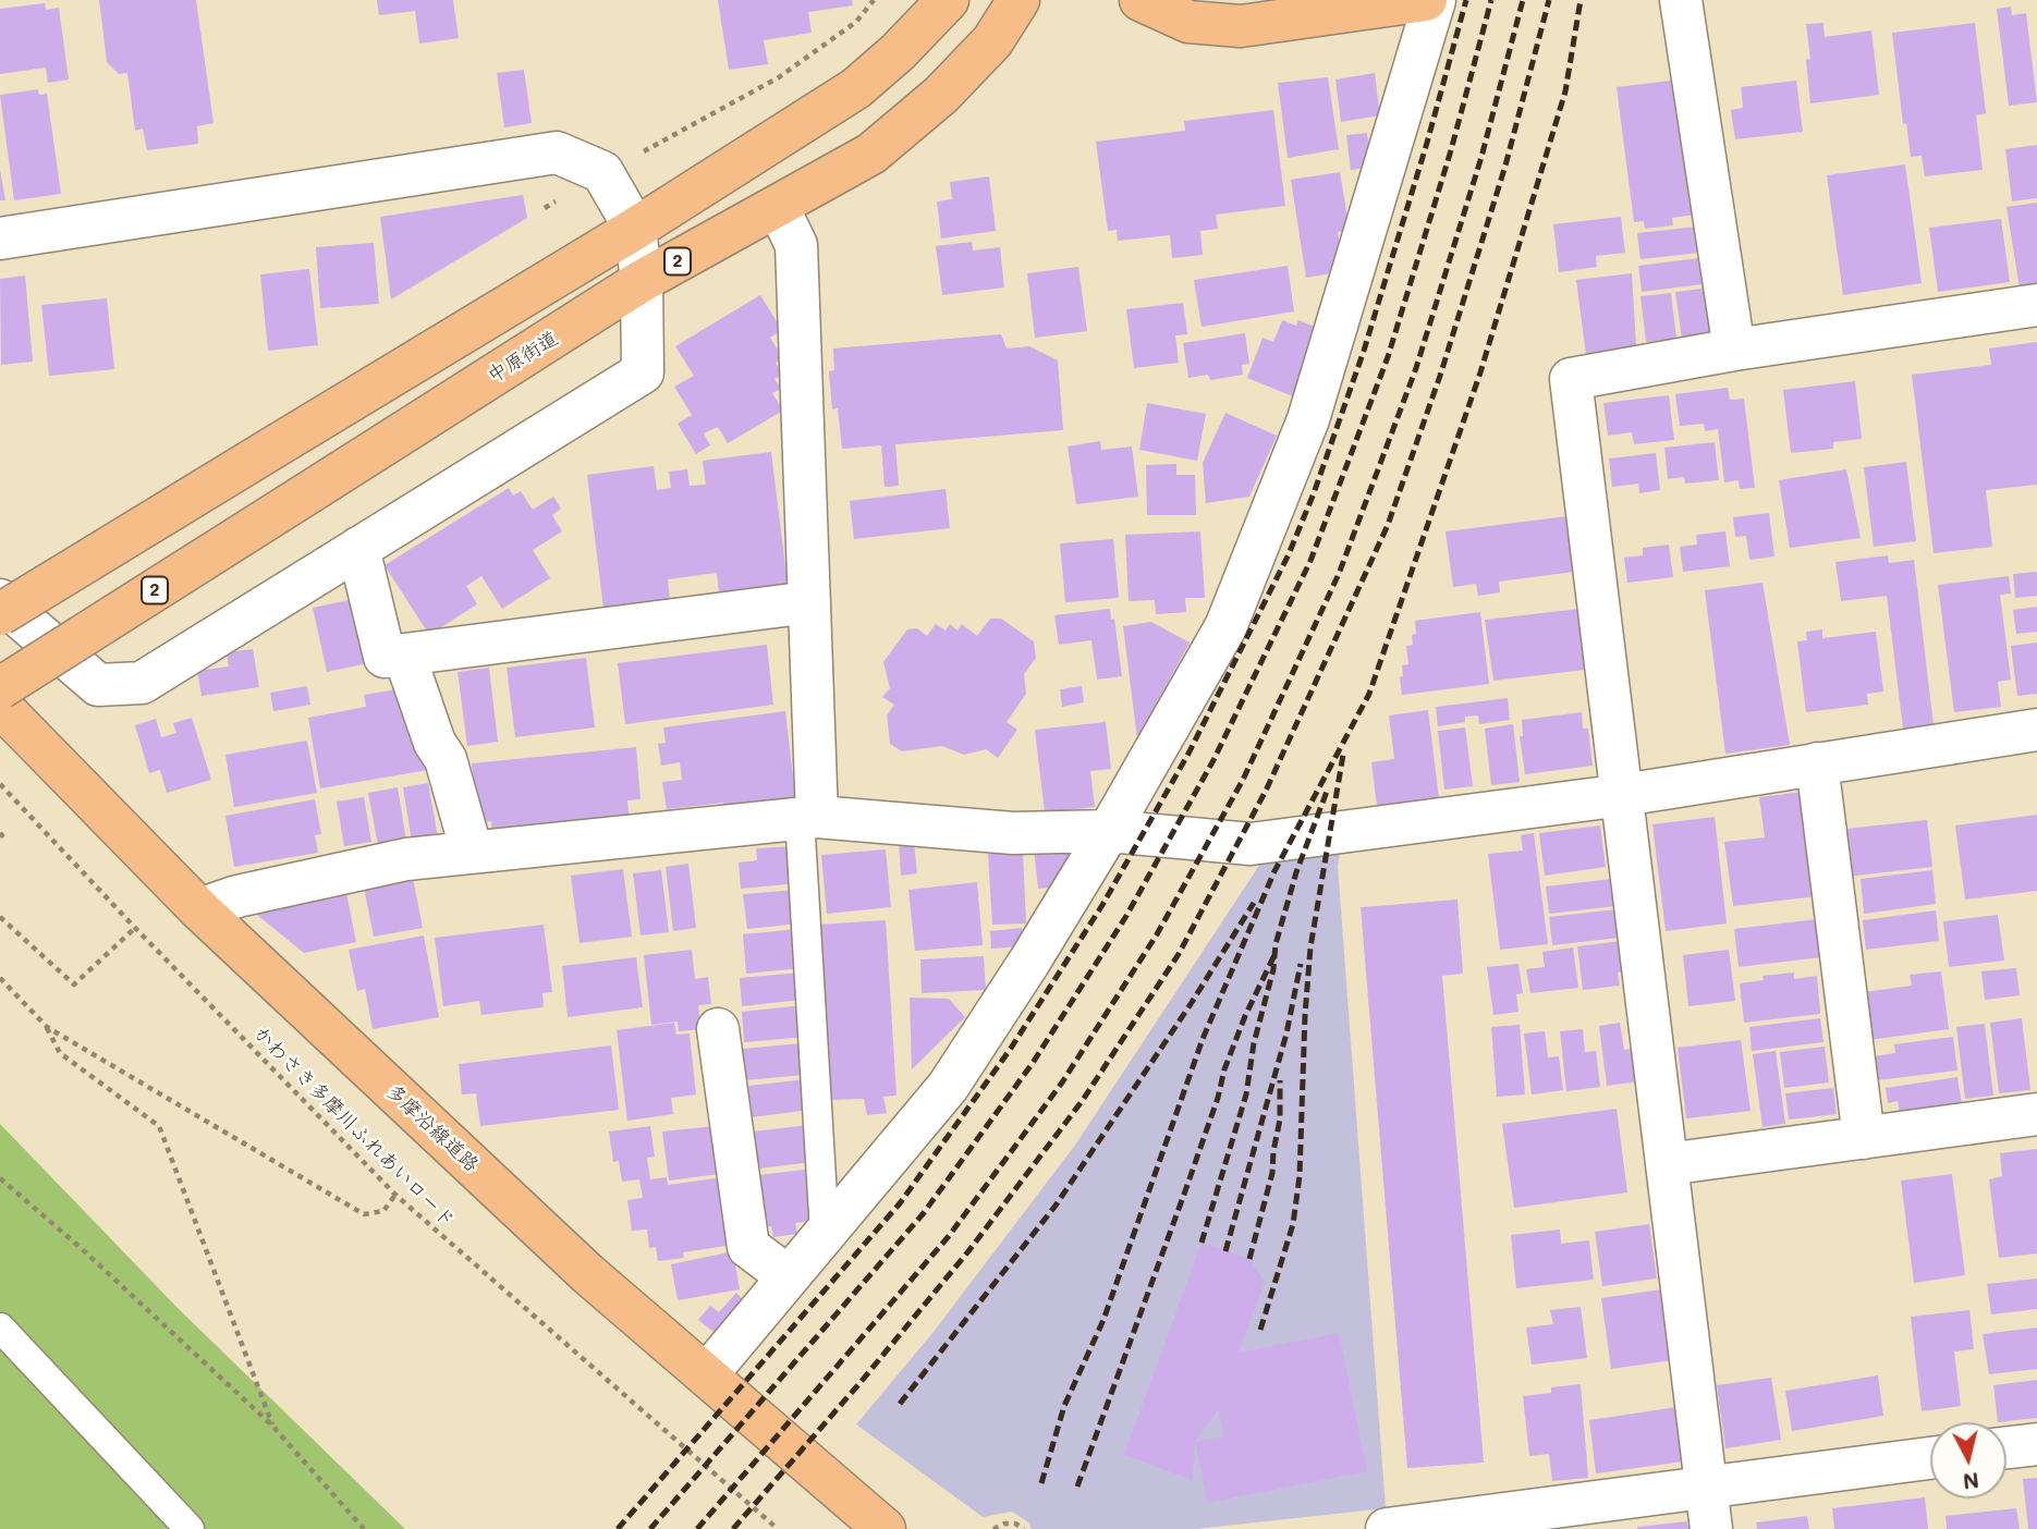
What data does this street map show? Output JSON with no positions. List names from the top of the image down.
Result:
{
  "streets": {
    "main road": ["2", "中原街道", "多摩沿線道路"],
    "path": ["かわさき多摩川ふれあいロード"]
  },
  "north": "bottom"
}
